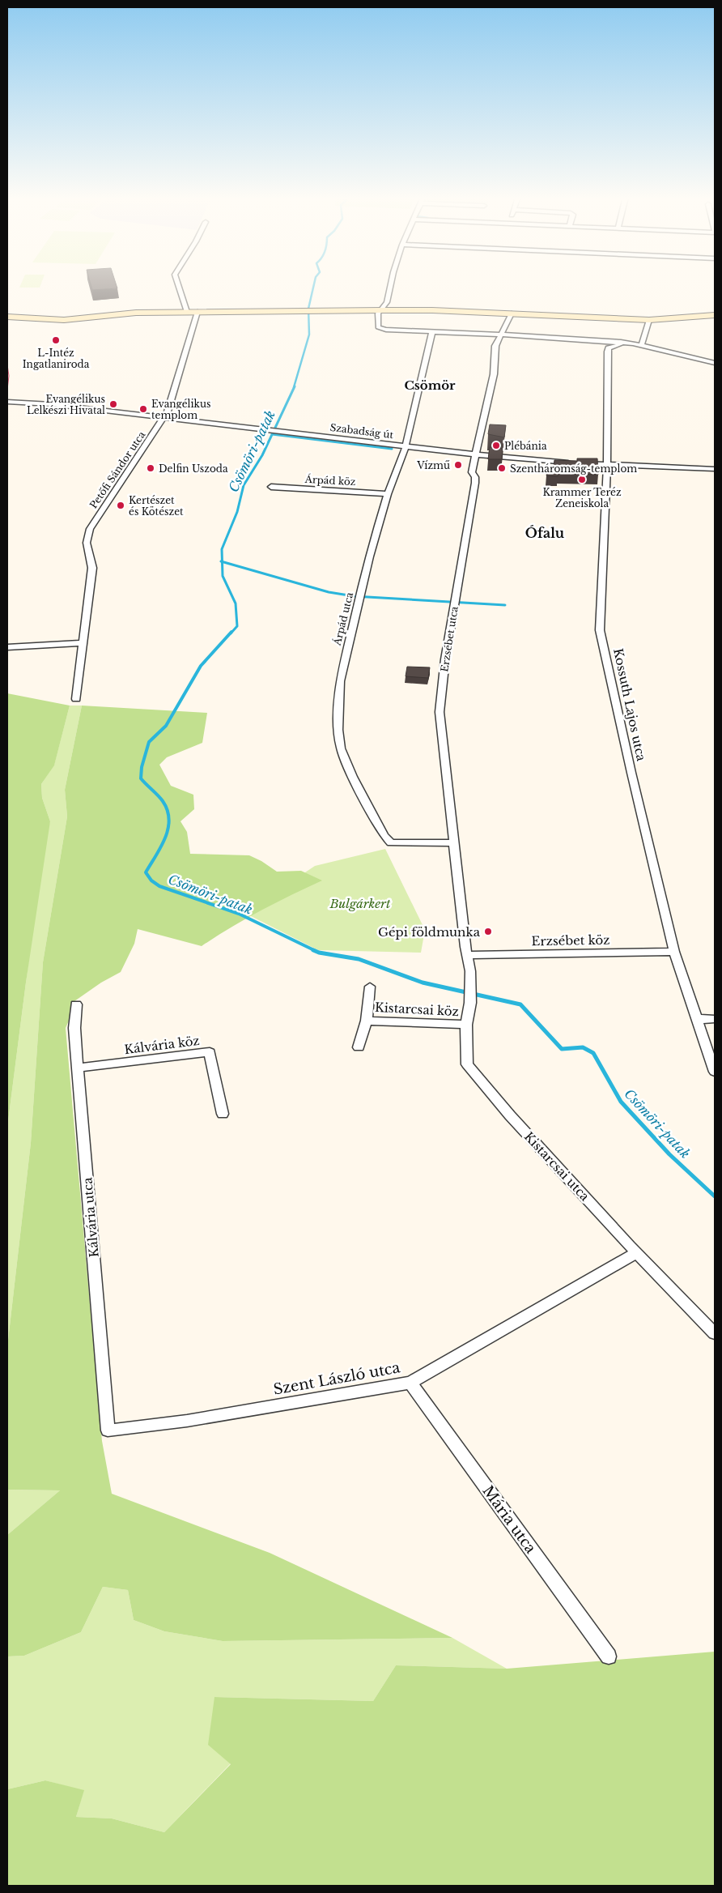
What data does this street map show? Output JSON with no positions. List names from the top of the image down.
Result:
{
  "streets": {
    "street": [
      "Szabadság út",
      "Petőfi Sándor utca",
      "Árpád köz",
      "Árpád utca",
      "Erzsébet utca",
      "Kossuth Lajos utca",
      "Erzsébet köz",
      "Kistarcsai köz",
      "Kálvária köz",
      "Kistarcsai utca",
      "Kálvária utca",
      "Szent László utca",
      "Mária utca"
    ]
  },
  "crossings": [
    ["Szabadság út", "Petőfi Sándor utca"],
    ["Szabadság út", "Árpád utca"],
    ["Szabadság út", "Erzsébet utca"],
    ["Szabadság út", "Kossuth Lajos utca"],
    ["Árpád köz", "Árpád utca"],
    ["Árpád utca", "Erzsébet utca"],
    ["Erzsébet utca", "Erzsébet köz"],
    ["Erzsébet utca", "Kistarcsai utca"],
    ["Kossuth Lajos utca", "Erzsébet köz"],
    ["Kistarcsai köz", "Kistarcsai utca"],
    ["Kálvária köz", "Kálvária utca"],
    ["Kistarcsai utca", "Szent László utca"],
    ["Kálvária utca", "Szent László utca"],
    ["Szent László utca", "Mária utca"]
  ],
  "districts": ["Csömör", "Ófalu"],
  "water": ["Csömöri-patak"],
  "parks": ["Bulgárkert"],
  "places": [
    "L-Intéz Ingatlaniroda",
    "Evangélikus Lelkészi Hivatal",
    "Evangélikus templom",
    "Plébánia",
    "Vízmű",
    "Delfin Uszoda",
    "Szentháromság-templom",
    "Krammer Teréz Zeneiskola",
    "Kertészet és Kötészet",
    "Gépi földmunka"
  ]
}
